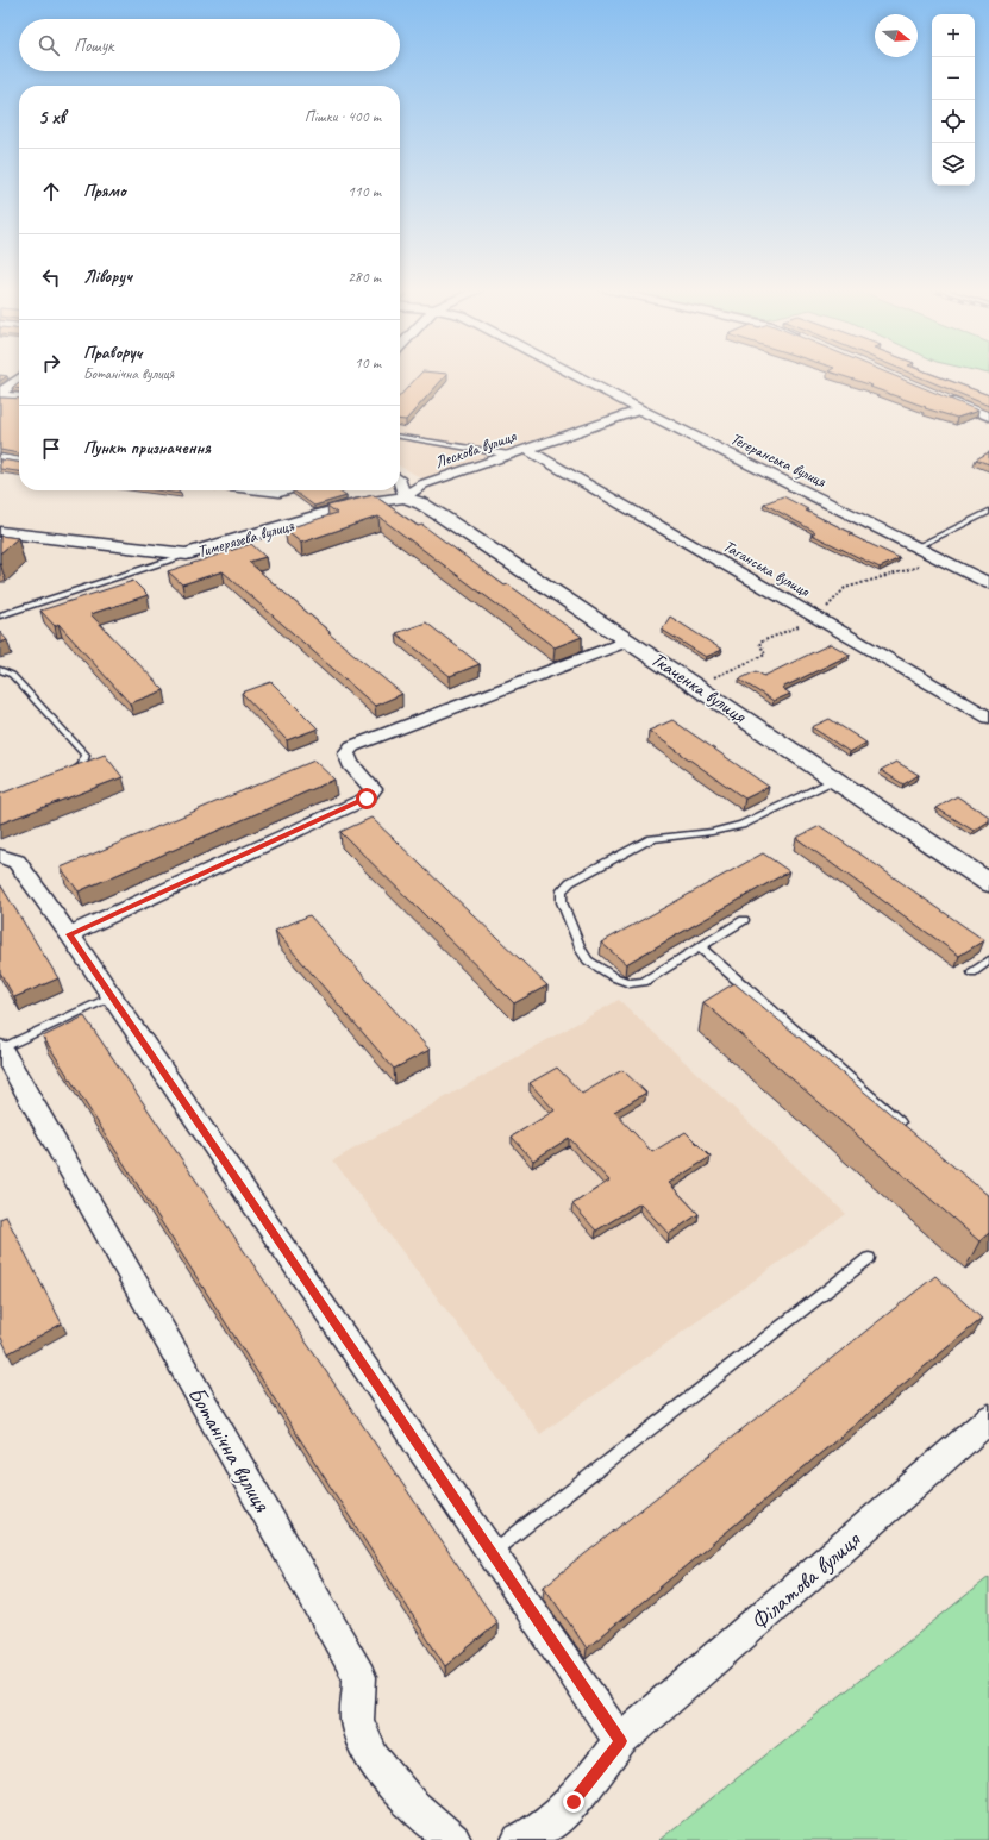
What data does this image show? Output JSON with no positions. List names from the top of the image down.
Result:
{
  "streets": {
    "street": [
      "Лескова вулиця",
      "Тегеранська вулиця",
      "Тимерязєва вулиця",
      "Таганська вулиця",
      "Ткаченка вулиця",
      "Ботанічна вулиця",
      "Філатова вулиця"
    ]
  },
  "crossings": [
    ["Лескова вулиця", "Тегеранська вулиця"],
    ["Лескова вулиця", "Тимерязєва вулиця"],
    ["Лескова вулиця", "Таганська вулиця"],
    ["Лескова вулиця", "Ткаченка вулиця"],
    ["Тимерязєва вулиця", "Ткаченка вулиця"]
  ],
  "north": "right",
  "page": {
    "map_buttons": ["+", "−"],
    "search": "Пошук",
    "heading": ["5 хв", "Пішки · 400 m"],
    "list": [
      ["Прямо", "110 m"],
      ["Ліворуч", "280 m"],
      ["Праворуч", "Ботанічна вулиця", "10 m"],
      "Пункт призначення"
    ]
  }
}
